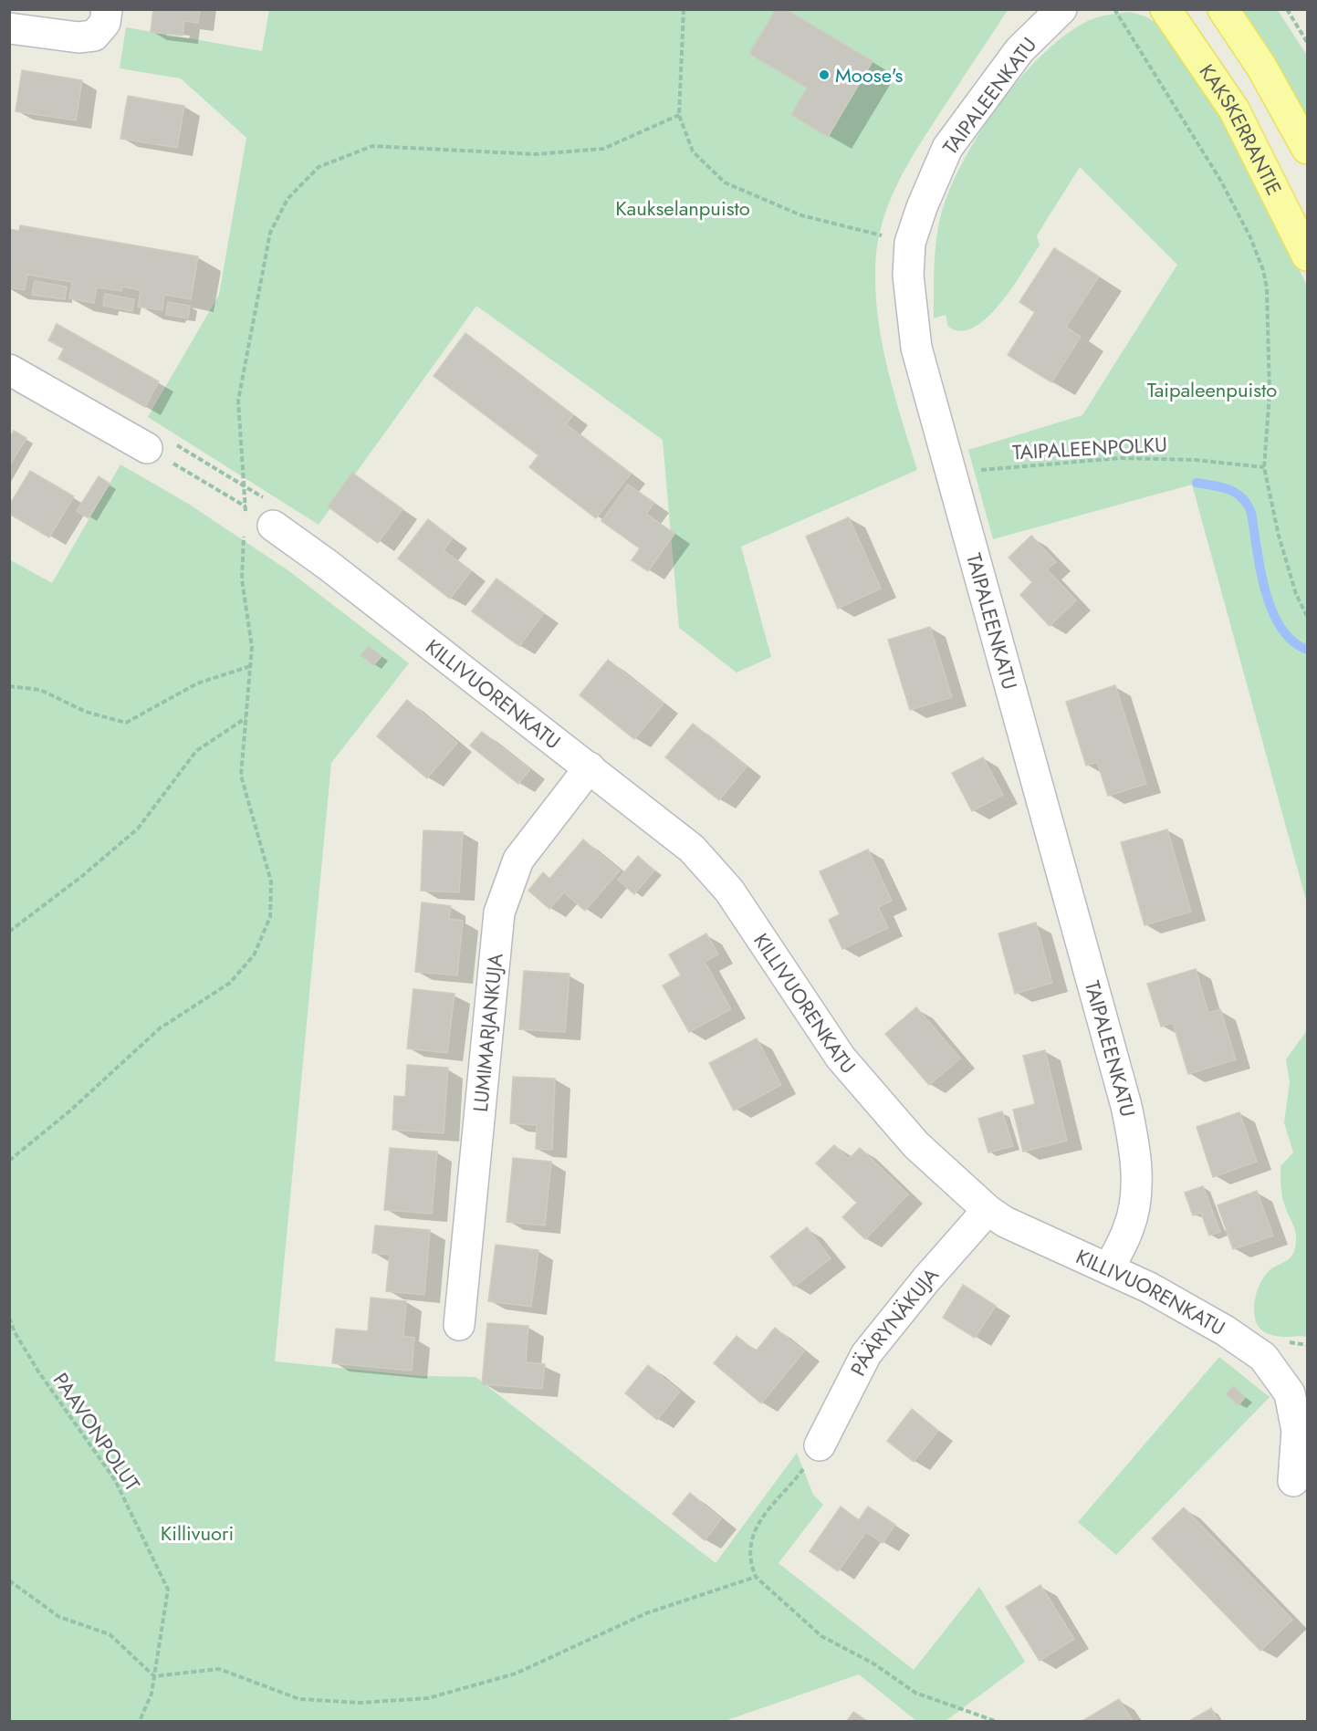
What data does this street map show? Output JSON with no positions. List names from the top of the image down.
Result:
{
  "streets": {
    "main road": ["KAKSKERRANTIE"],
    "street": [
      "TAIPALEENKATU",
      "KILLIVUORENKATU",
      "LUMIMARJANKUJA",
      "PÄÄRYNÄKUJA"
    ],
    "path": ["TAIPALEENPOLKU", "PAAVONPOLUT"]
  },
  "crossings": [
    ["TAIPALEENKATU", "TAIPALEENPOLKU"],
    ["TAIPALEENKATU", "KILLIVUORENKATU"],
    ["KILLIVUORENKATU", "LUMIMARJANKUJA"],
    ["KILLIVUORENKATU", "PÄÄRYNÄKUJA"]
  ],
  "parks": ["Kaukselanpuisto", "Taipaleenpuisto", "Killivuori"],
  "places": ["Moose's"]
}
